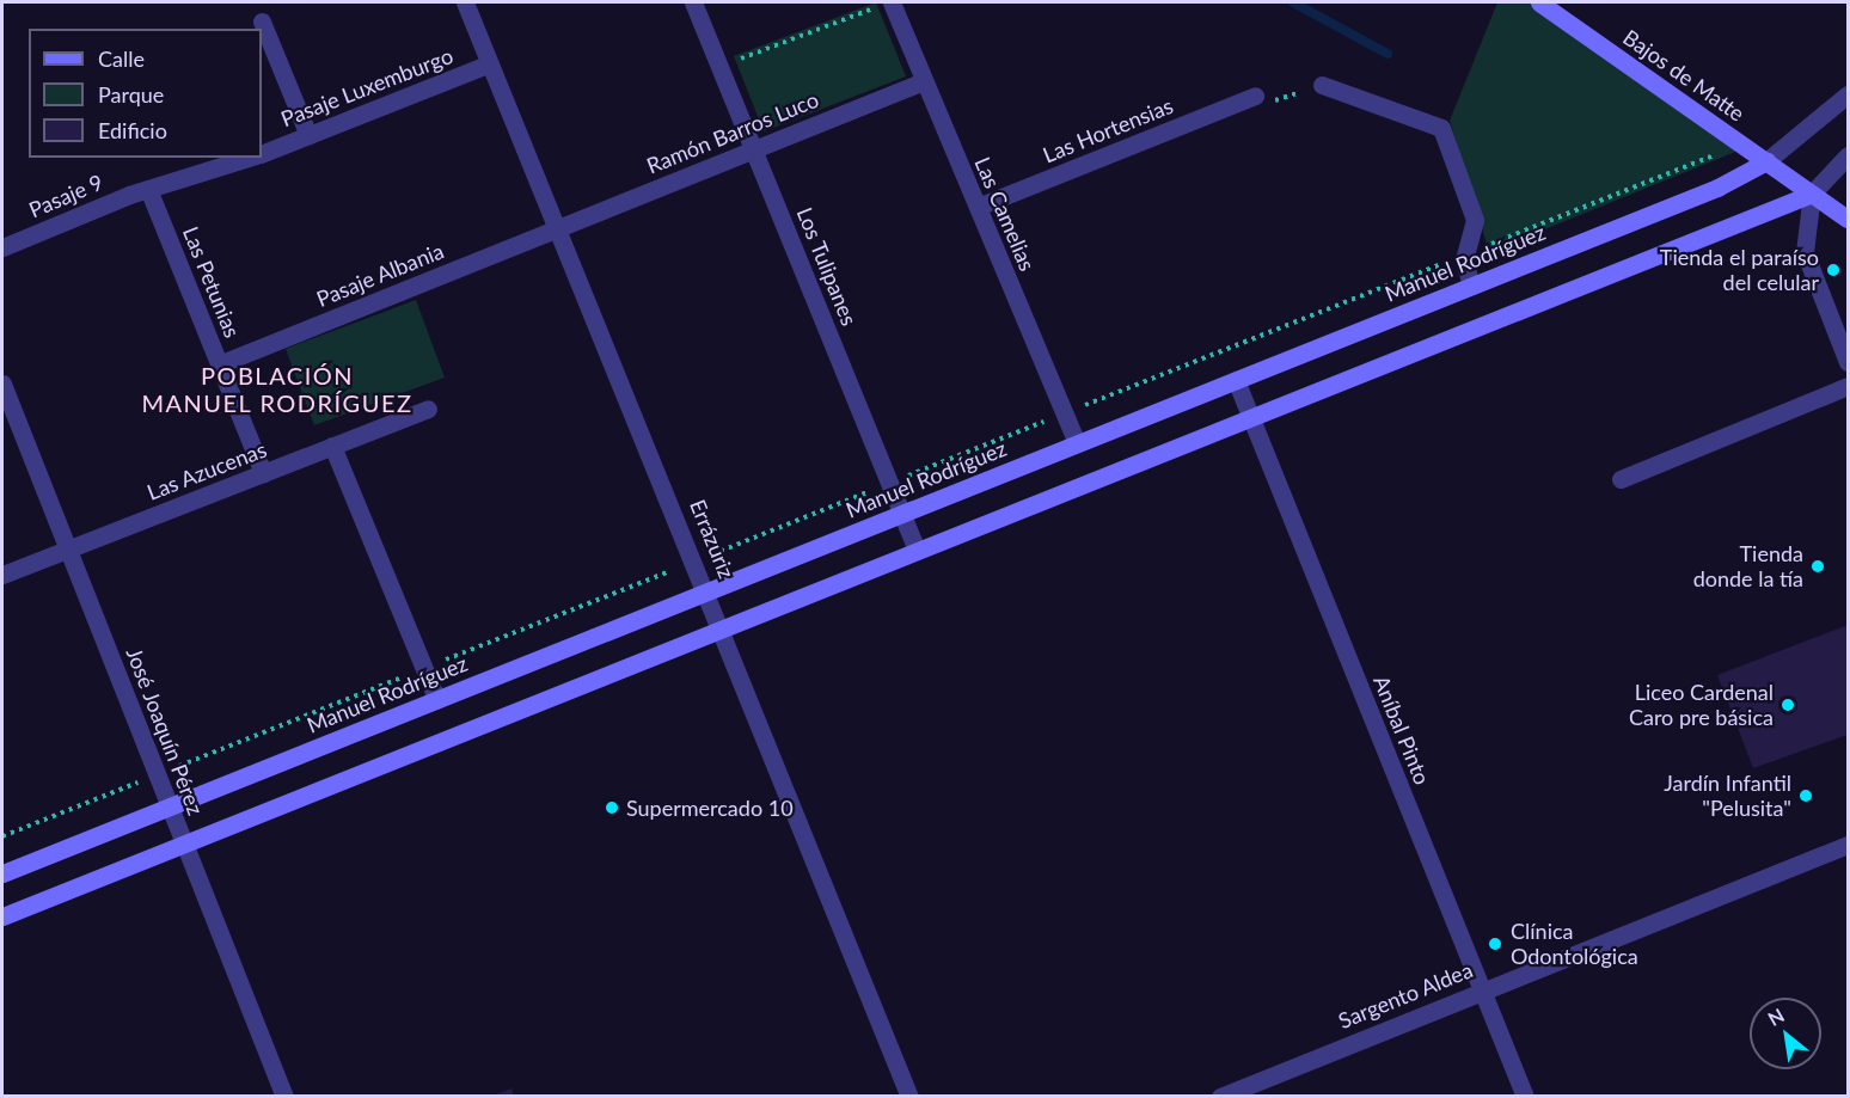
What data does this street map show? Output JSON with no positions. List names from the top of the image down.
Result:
{
  "streets": {
    "main road": ["Bajos de Matte", "Manuel Rodríguez"],
    "street": [
      "Pasaje Luxemburgo",
      "Las Hortensias",
      "Ramón Barros Luco",
      "Pasaje 9",
      "Las Camelias",
      "Los Tulipanes",
      "Pasaje Albania",
      "Las Petunias",
      "Las Azucenas",
      "Errázuriz",
      "Aníbal Pinto",
      "José Joaquín Pérez",
      "Sargento Aldea"
    ]
  },
  "crossings": [
    ["Bajos de Matte", "Manuel Rodríguez"],
    ["Pasaje Luxemburgo", "Pasaje 9"],
    ["Pasaje Luxemburgo", "Las Petunias"],
    ["Pasaje Luxemburgo", "Errázuriz"],
    ["Las Hortensias", "Las Camelias"],
    ["Ramón Barros Luco", "Las Camelias"],
    ["Ramón Barros Luco", "Los Tulipanes"],
    ["Ramón Barros Luco", "Pasaje Albania"],
    ["Ramón Barros Luco", "Errázuriz"],
    ["Pasaje 9", "Las Petunias"],
    ["Las Camelias", "Manuel Rodríguez"],
    ["Manuel Rodríguez", "Los Tulipanes"],
    ["Manuel Rodríguez", "Errázuriz"],
    ["Manuel Rodríguez", "Aníbal Pinto"],
    ["Manuel Rodríguez", "José Joaquín Pérez"],
    ["Pasaje Albania", "Las Petunias"],
    ["Pasaje Albania", "Errázuriz"],
    ["Las Petunias", "Las Azucenas"],
    ["Las Azucenas", "José Joaquín Pérez"],
    ["Aníbal Pinto", "Sargento Aldea"]
  ],
  "districts": ["POBLACIÓN MANUEL RODRÍGUEZ"],
  "places": [
    "Tienda el paraíso del celular",
    "Tienda donde la tía",
    "Liceo Cardenal Caro pre básica",
    "Jardín Infantil \"Pelusita\"",
    "Supermercado 10",
    "Clínica Odontológica"
  ],
  "legend": ["Calle", "Parque", "Edificio"],
  "north": "top left"
}
